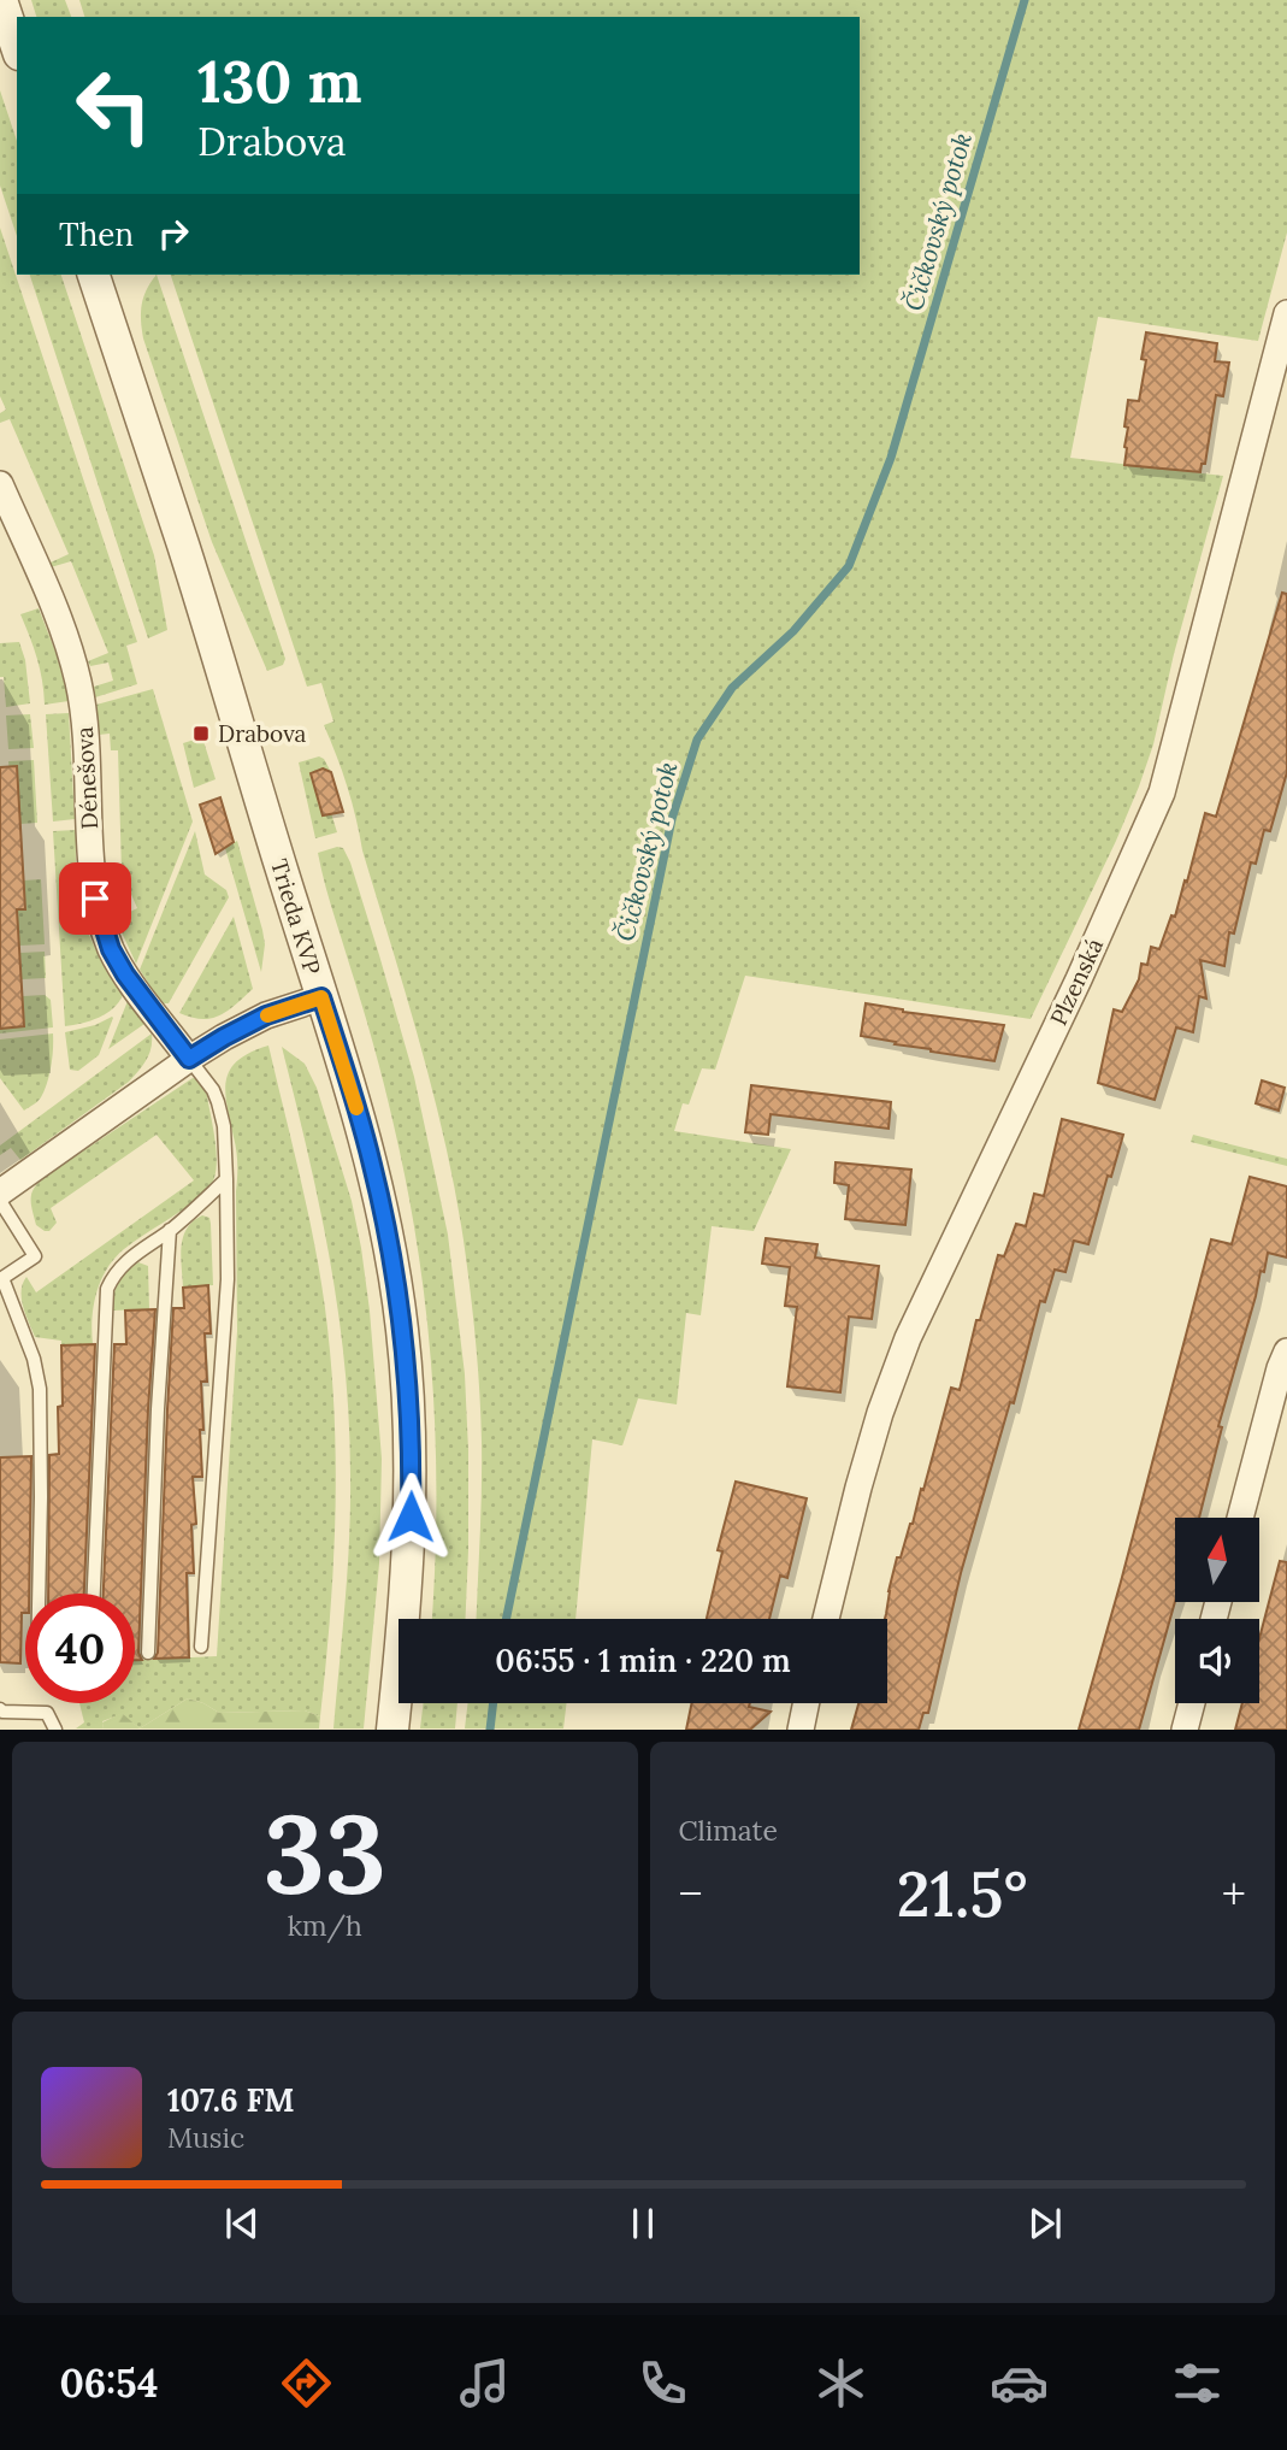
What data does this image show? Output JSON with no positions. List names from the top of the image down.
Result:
{
  "streets": {
    "street": ["Dénešova", "Trieda KVP", "Plzenská"]
  },
  "water": ["Čičkovský potok"],
  "places": {
    "transit": ["Drabova"]
  },
  "north": "top",
  "page": {
    "turn": ["130 m", "Drabova"],
    "then": "Then",
    "limit": "40",
    "trip": "06:55 · 1 min · 220 m",
    "tile": [
      ["33", "km/h"],
      "Climate"
    ],
    "heat": ["−", "21.5°", "+"],
    "song": ["107.6 FM", "Music"],
    "tabs": "06:54"
  }
}
